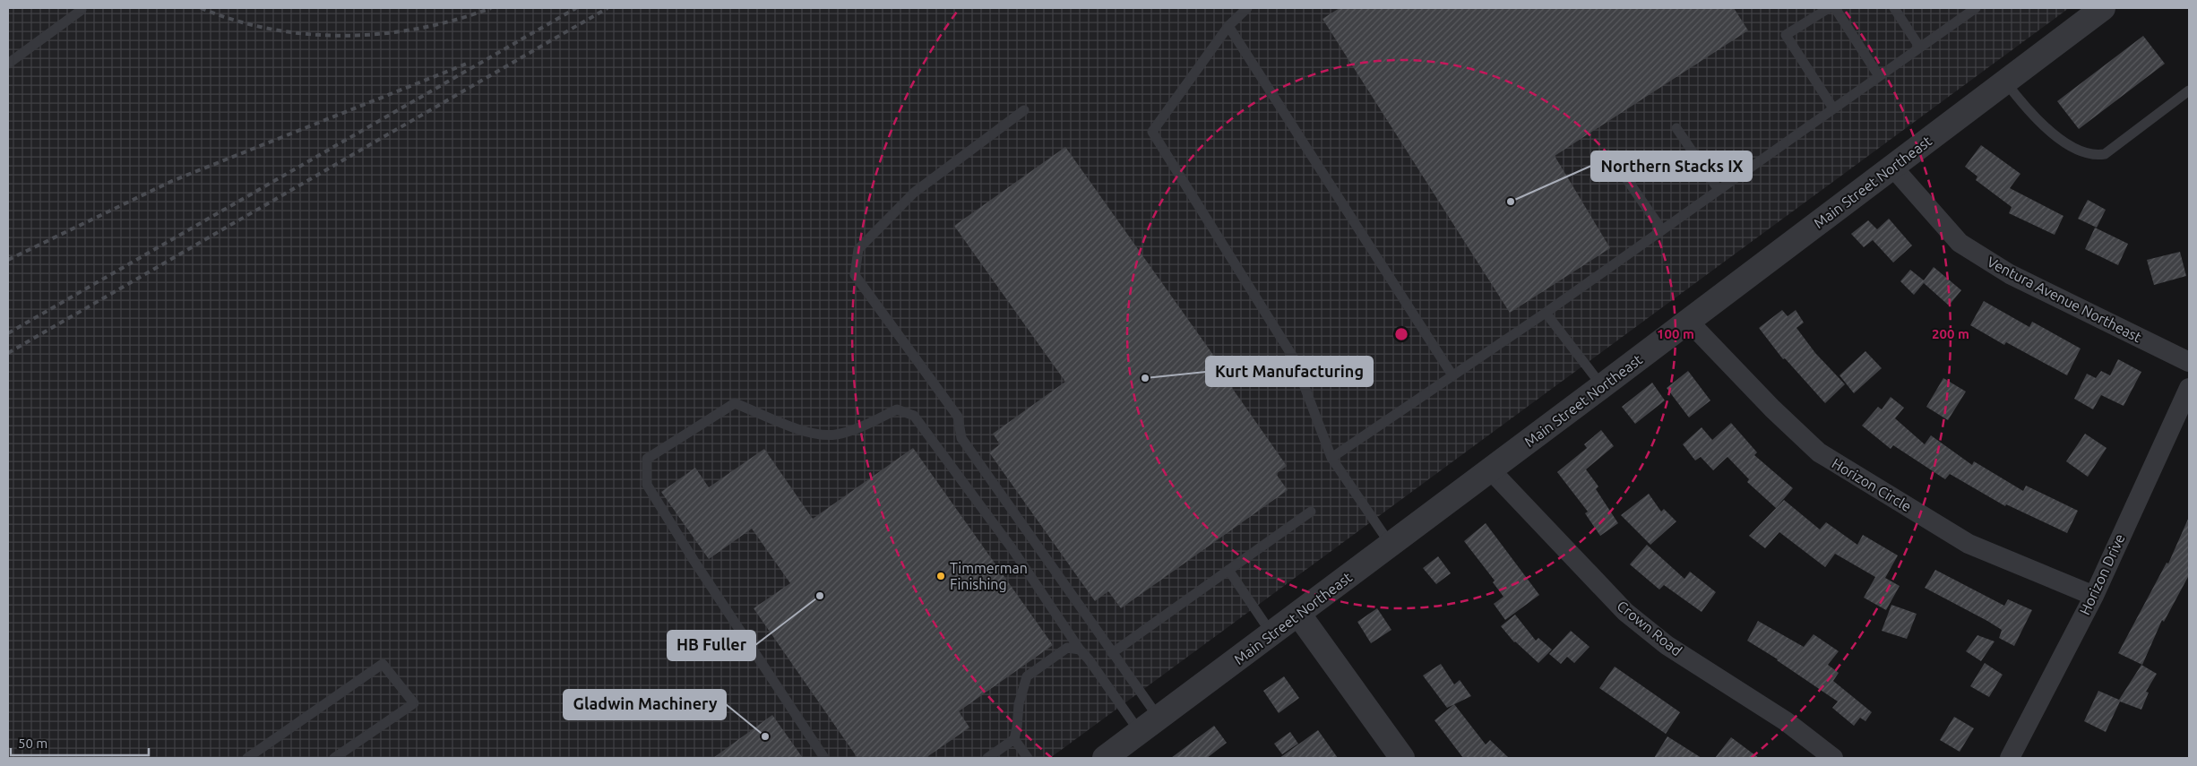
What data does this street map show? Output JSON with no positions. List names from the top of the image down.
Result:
{
  "streets": {
    "street": [
      "Main Street Northeast",
      "Ventura Avenue Northeast",
      "Horizon Circle",
      "Horizon Drive",
      "Crown Road"
    ]
  },
  "crossings": [
    ["Main Street Northeast", "Ventura Avenue Northeast"],
    ["Main Street Northeast", "Horizon Circle"],
    ["Main Street Northeast", "Crown Road"],
    ["Horizon Circle", "Horizon Drive"]
  ],
  "places": [
    "Northern Stacks IX",
    "Kurt Manufacturing",
    "Timmerman Finishing",
    "HB Fuller",
    "Gladwin Machinery"
  ],
  "scale_bar": "50 m",
  "rings": ["100 m", "200 m"]
}
